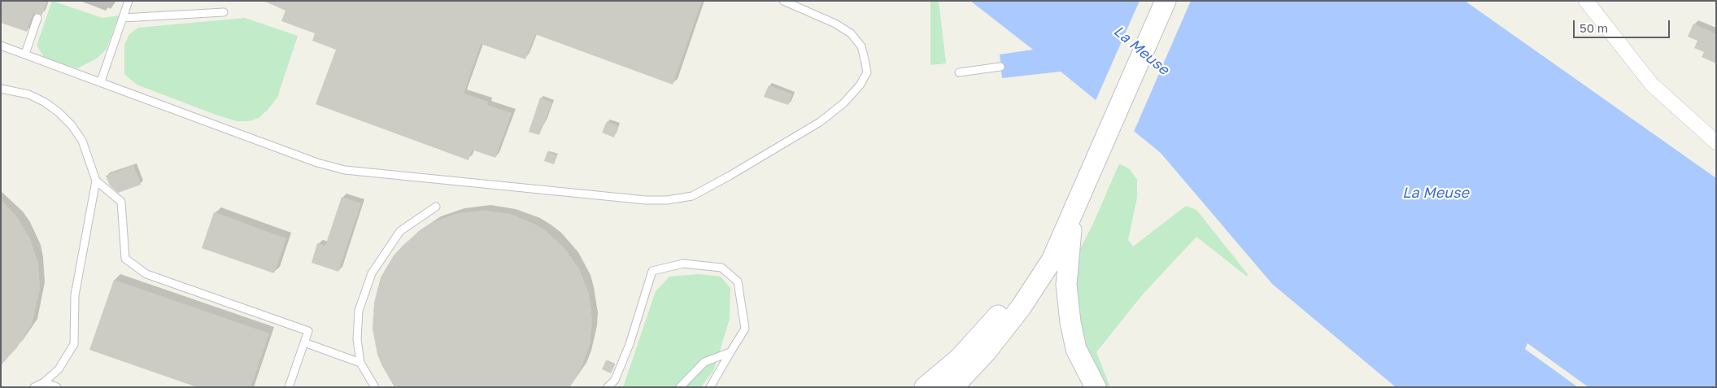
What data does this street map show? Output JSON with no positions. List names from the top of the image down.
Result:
{
  "water": ["La Meuse"],
  "scale_bar": "50 m"
}
